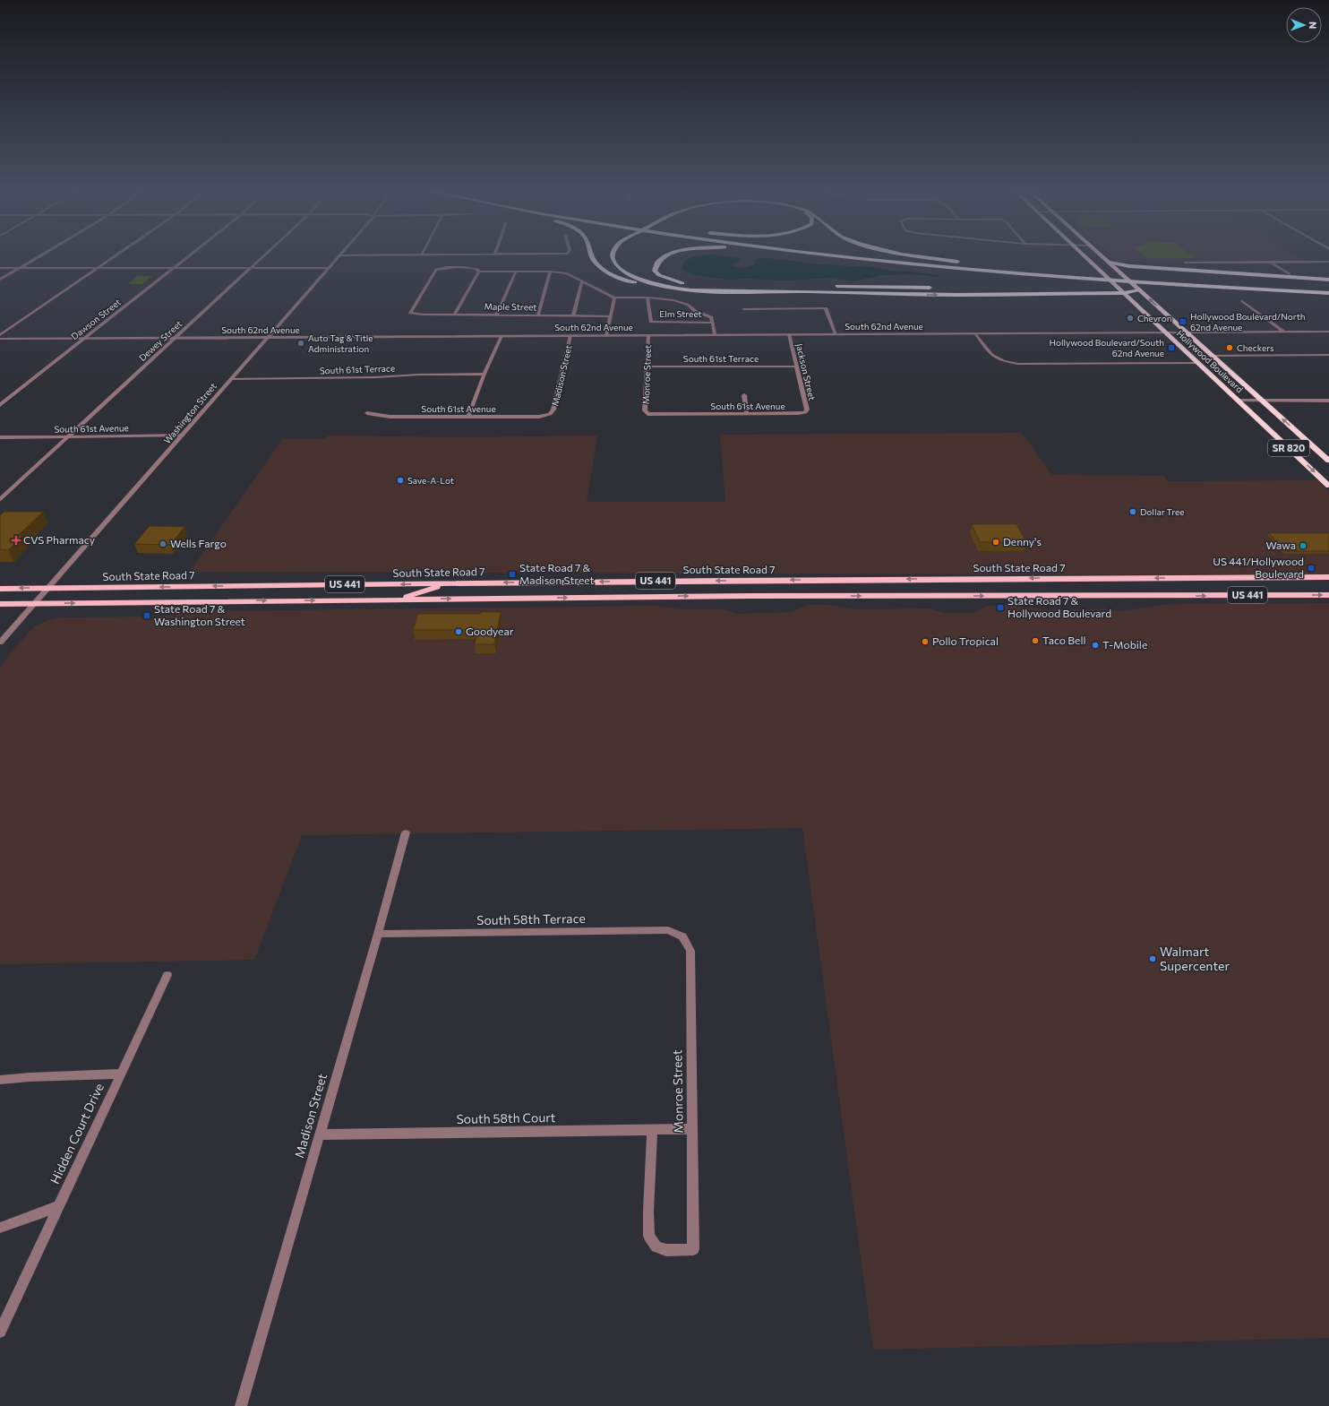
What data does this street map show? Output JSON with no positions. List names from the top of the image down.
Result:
{
  "streets": {
    "highway": ["Hollywood Boulevard", "SR 820"],
    "main road": ["South State Road 7", "US 441"],
    "street": [
      "Maple Street",
      "Elm Street",
      "Dawson Street",
      "South 62nd Avenue",
      "Dewey Street",
      "South 61st Terrace",
      "Jackson Street",
      "Monroe Street",
      "Madison Street",
      "South 61st Avenue",
      "Washington Street",
      "South 58th Terrace",
      "South 58th Court",
      "Hidden Court Drive"
    ]
  },
  "crossings": [
    ["Dawson Street", "South 62nd Avenue"],
    ["South 62nd Avenue", "Dewey Street"],
    ["South 62nd Avenue", "Hollywood Boulevard"],
    ["South 62nd Avenue", "Jackson Street"],
    ["South 62nd Avenue", "Monroe Street"],
    ["South 62nd Avenue", "Madison Street"],
    ["South 62nd Avenue", "Washington Street"],
    ["Dewey Street", "South 61st Avenue"],
    ["South 61st Terrace", "Jackson Street"],
    ["South 61st Terrace", "Monroe Street"],
    ["South 61st Terrace", "Washington Street"],
    ["Jackson Street", "South 61st Avenue"],
    ["Monroe Street", "South 61st Avenue"],
    ["Monroe Street", "South 58th Terrace"],
    ["Monroe Street", "South 58th Court"],
    ["Madison Street", "South 61st Avenue"],
    ["Madison Street", "South 58th Terrace"],
    ["Madison Street", "South 58th Court"],
    ["South 61st Avenue", "Washington Street"],
    ["Washington Street", "South State Road 7"],
    ["Washington Street", "US 441"]
  ],
  "places": {
    "other": [
      "Chevron",
      "Auto Tag & Title Administration",
      "Checkers",
      "Save-A-Lot",
      "Dollar Tree",
      "Denny's",
      "Wells Fargo",
      "Wawa",
      "Goodyear",
      "Taco Bell",
      "Pollo Tropical",
      "T-Mobile",
      "Walmart Supercenter"
    ],
    "transit": [
      "Hollywood Boulevard/North 62nd Avenue",
      "Hollywood Boulevard/South 62nd Avenue",
      "US 441/Hollywood Boulevard",
      "State Road 7 & Madison Street",
      "State Road 7 & Hollywood Boulevard",
      "State Road 7 & Washington Street"
    ],
    "health": ["CVS Pharmacy"]
  },
  "north": "right"
}
